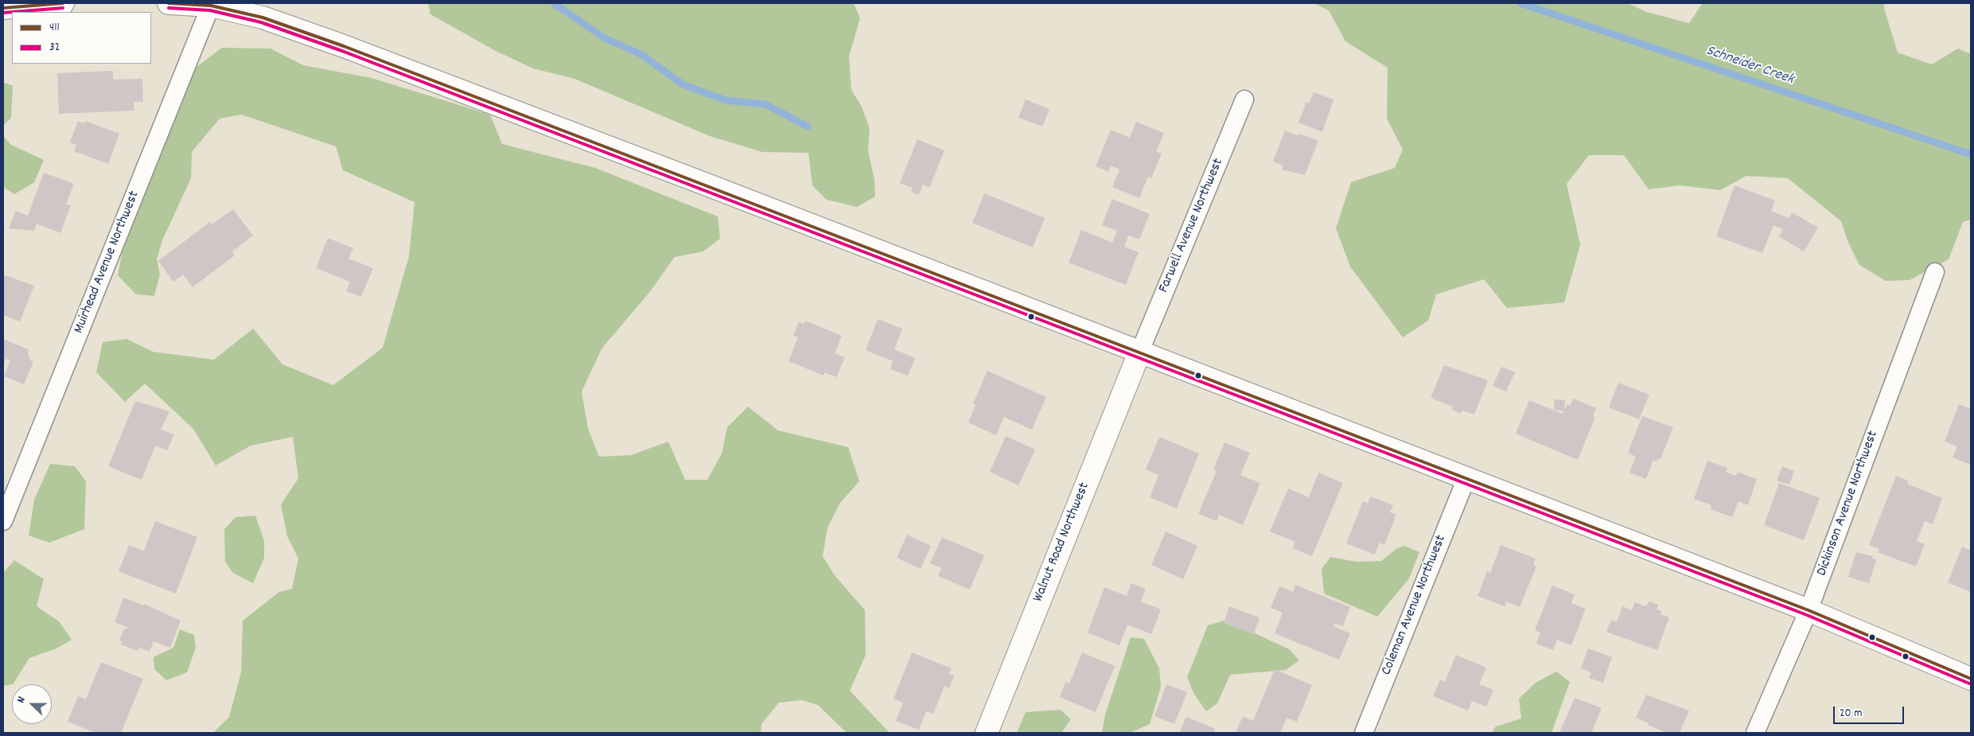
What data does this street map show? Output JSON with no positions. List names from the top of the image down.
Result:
{
  "streets": {
    "street": [
      "Farwell Avenue Northwest",
      "Muirhead Avenue Northwest",
      "Dickinson Avenue Northwest",
      "Walnut Road Northwest",
      "Coleman Avenue Northwest"
    ]
  },
  "crossings": [
    ["Farwell Avenue Northwest", "Walnut Road Northwest"]
  ],
  "water": ["Schneider Creek"],
  "lines": ["transit line 411", "transit line 32"],
  "legend": ["411", "32"],
  "scale_bar": "20 m",
  "north": "left"
}
